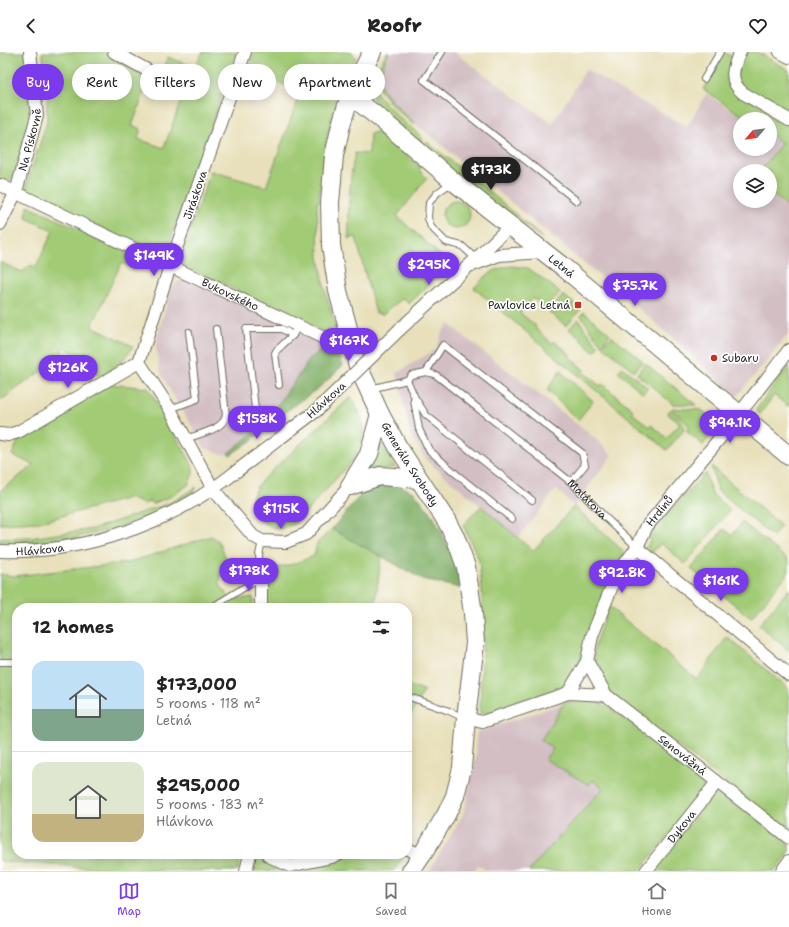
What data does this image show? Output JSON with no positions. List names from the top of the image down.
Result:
{
  "streets": {
    "main road": ["Letná", "Generála Svobody"],
    "street": [
      "Na Pískovně",
      "Jiráskova",
      "Bukovského",
      "Hlávkova",
      "Malátova",
      "Hrdinů",
      "Senovážná",
      "Dykova"
    ]
  },
  "crossings": [
    ["Na Pískovně", "Bukovského"],
    ["Jiráskova", "Bukovského"],
    ["Letná", "Hlávkova"],
    ["Letná", "Hrdinů"],
    ["Bukovského", "Generála Svobody"],
    ["Malátova", "Hrdinů"],
    ["Hrdinů", "Senovážná"],
    ["Senovážná", "Dykova"]
  ],
  "places": {
    "transit": ["Pavlovice Letná"],
    "other": ["Subaru"]
  },
  "north": "bottom left",
  "page": {
    "header": "Roofr",
    "chip": [
      "Buy",
      "Rent",
      "Filters",
      "New",
      "Apartment"
    ],
    "price": [
      "$173K",
      "$149K",
      "$295K",
      "$75.7K",
      "$167K",
      "$126K",
      "$158K",
      "$94.1K",
      "$115K",
      "$178K",
      "$92.8K",
      "$161K"
    ],
    "heading": "12 homes",
    "list": [
      {
        "name": "$173,000",
        "note": "5 rooms · 118 m² · Letná"
      },
      {
        "name": "$295,000",
        "note": "5 rooms · 183 m² · Hlávkova"
      }
    ],
    "tabs": ["Map", "Saved", "Home"]
  }
}
